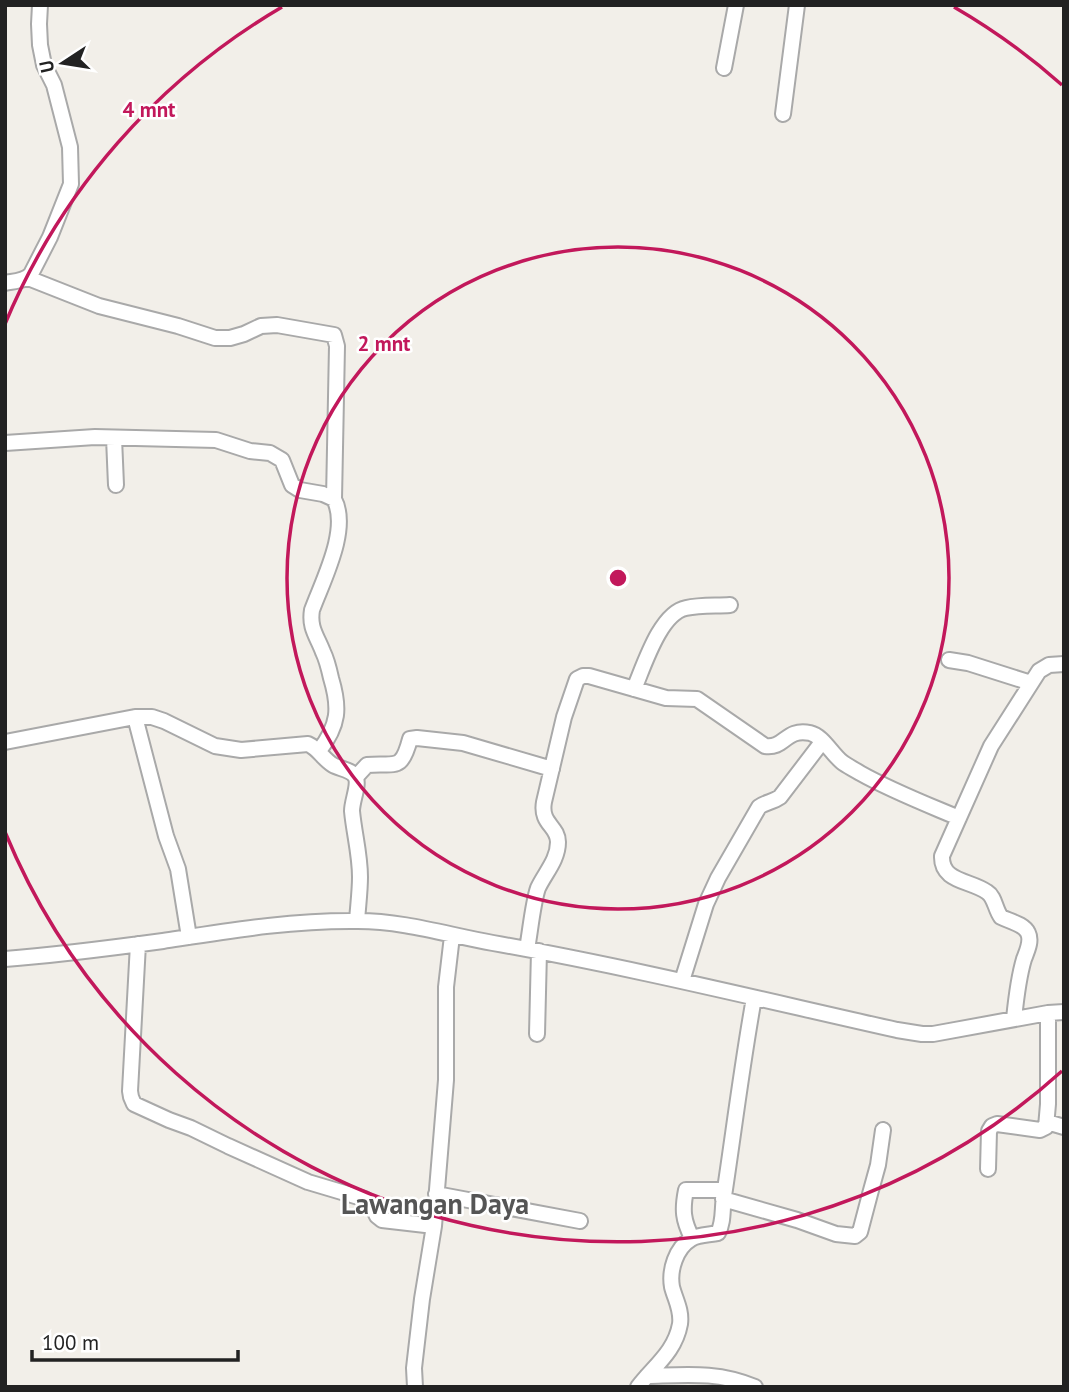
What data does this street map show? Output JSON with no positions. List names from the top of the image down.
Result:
{
  "districts": ["Lawangan Daya"],
  "scale_bar": "100 m",
  "north": "left",
  "rings": ["4 mnt", "2 mnt"]
}
